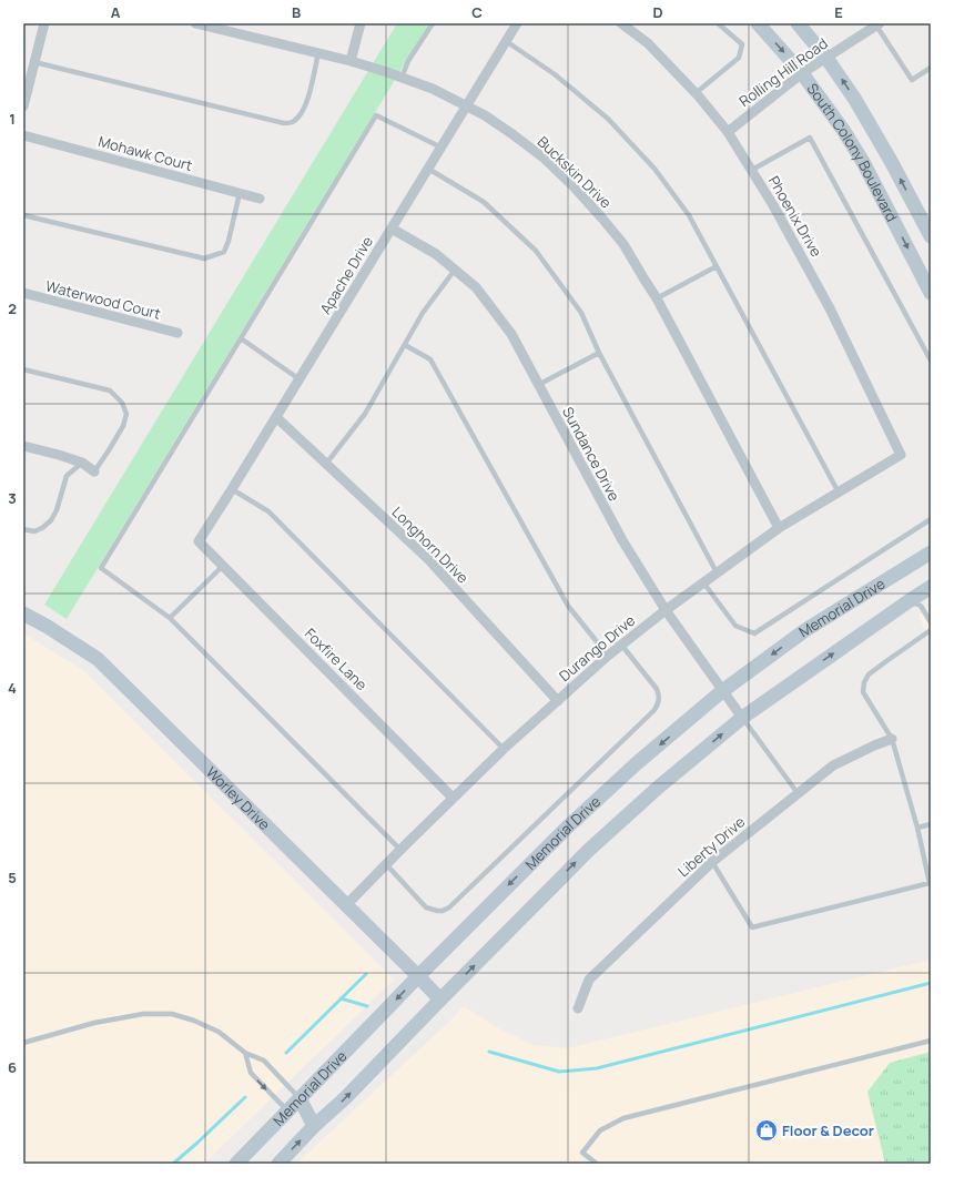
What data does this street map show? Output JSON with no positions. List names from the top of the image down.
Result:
{
  "streets": {
    "street": [
      "Rolling Hill Road",
      "Mohawk Court",
      "South Colony Boulevard",
      "Buckskin Drive",
      "Phoenix Drive",
      "Apache Drive",
      "Waterwood Court",
      "Sundance Drive",
      "Longhorn Drive",
      "Memorial Drive",
      "Durango Drive",
      "Foxfire Lane",
      "Worley Drive",
      "Liberty Drive"
    ]
  },
  "crossings": [
    ["Rolling Hill Road", "South Colony Boulevard"],
    ["Rolling Hill Road", "Phoenix Drive"],
    ["Buckskin Drive", "Apache Drive"],
    ["Buckskin Drive", "Durango Drive"],
    ["Phoenix Drive", "Durango Drive"],
    ["Apache Drive", "Sundance Drive"],
    ["Apache Drive", "Longhorn Drive"],
    ["Apache Drive", "Foxfire Lane"],
    ["Sundance Drive", "Memorial Drive"],
    ["Sundance Drive", "Durango Drive"],
    ["Longhorn Drive", "Durango Drive"],
    ["Memorial Drive", "Worley Drive"],
    ["Durango Drive", "Foxfire Lane"],
    ["Durango Drive", "Worley Drive"]
  ],
  "places": {
    "shop": ["Floor & Decor"]
  },
  "grid": {
    "columns": [
      "A",
      "B",
      "C",
      "D",
      "E"
    ],
    "rows": [
      "1",
      "2",
      "3",
      "4",
      "5",
      "6"
    ]
  }
}
